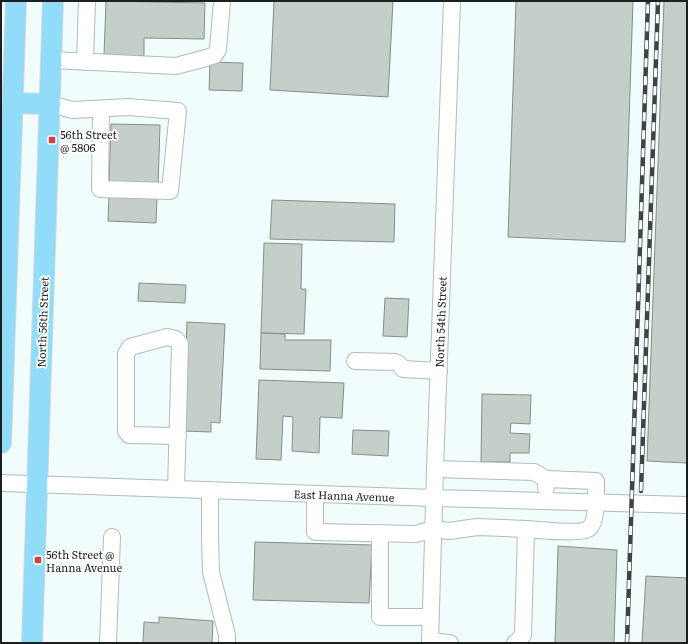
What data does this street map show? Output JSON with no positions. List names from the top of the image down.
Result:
{
  "streets": {
    "main road": ["North 56th Street"],
    "street": ["North 54th Street", "East Hanna Avenue"]
  },
  "crossings": [
    ["North 56th Street", "East Hanna Avenue"],
    ["North 54th Street", "East Hanna Avenue"]
  ],
  "places": {
    "transit": ["56th Street @ 5806", "56th Street @ Hanna Avenue"]
  }
}
